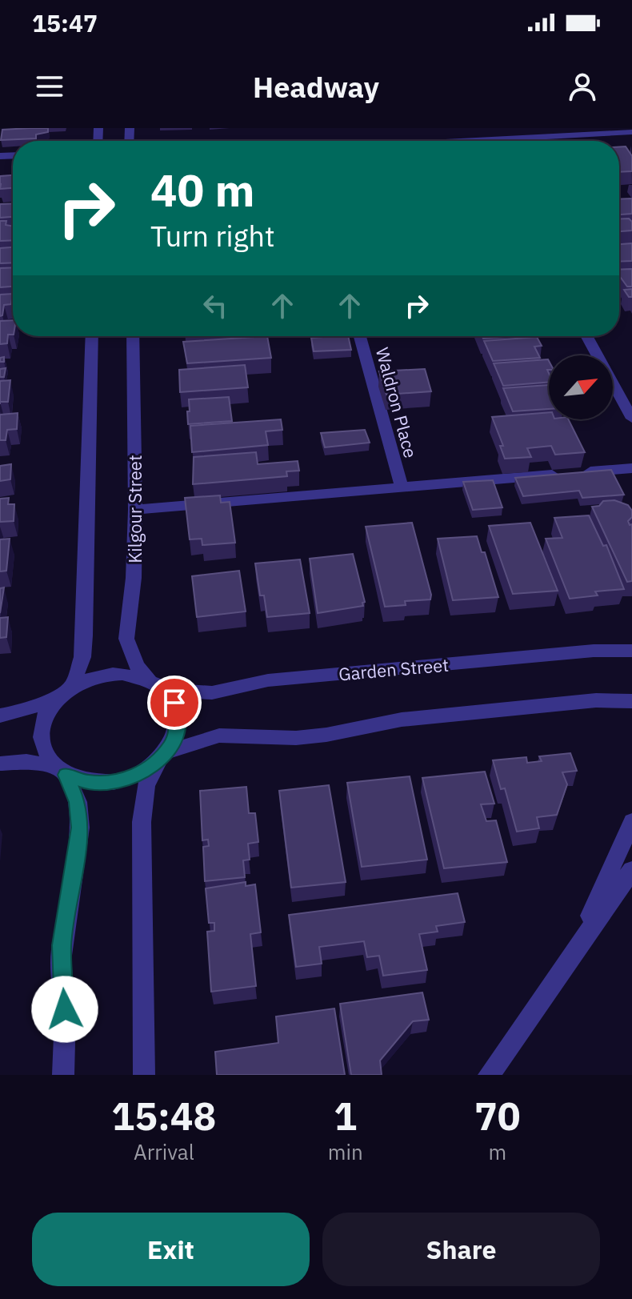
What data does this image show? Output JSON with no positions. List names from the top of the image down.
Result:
{
  "streets": {
    "street": ["Waldron Place", "Kilgour Street", "Garden Street"]
  },
  "crossings": [
    ["Kilgour Street", "Garden Street"]
  ],
  "north": "top right",
  "page": {
    "status": "15:47",
    "header": "Headway",
    "turn": ["40 m", "Turn right"],
    "eta": [
      "15:48",
      "Arrival",
      "1",
      "min",
      "70",
      "m"
    ],
    "buttons": ["Exit", "Share"]
  }
}
